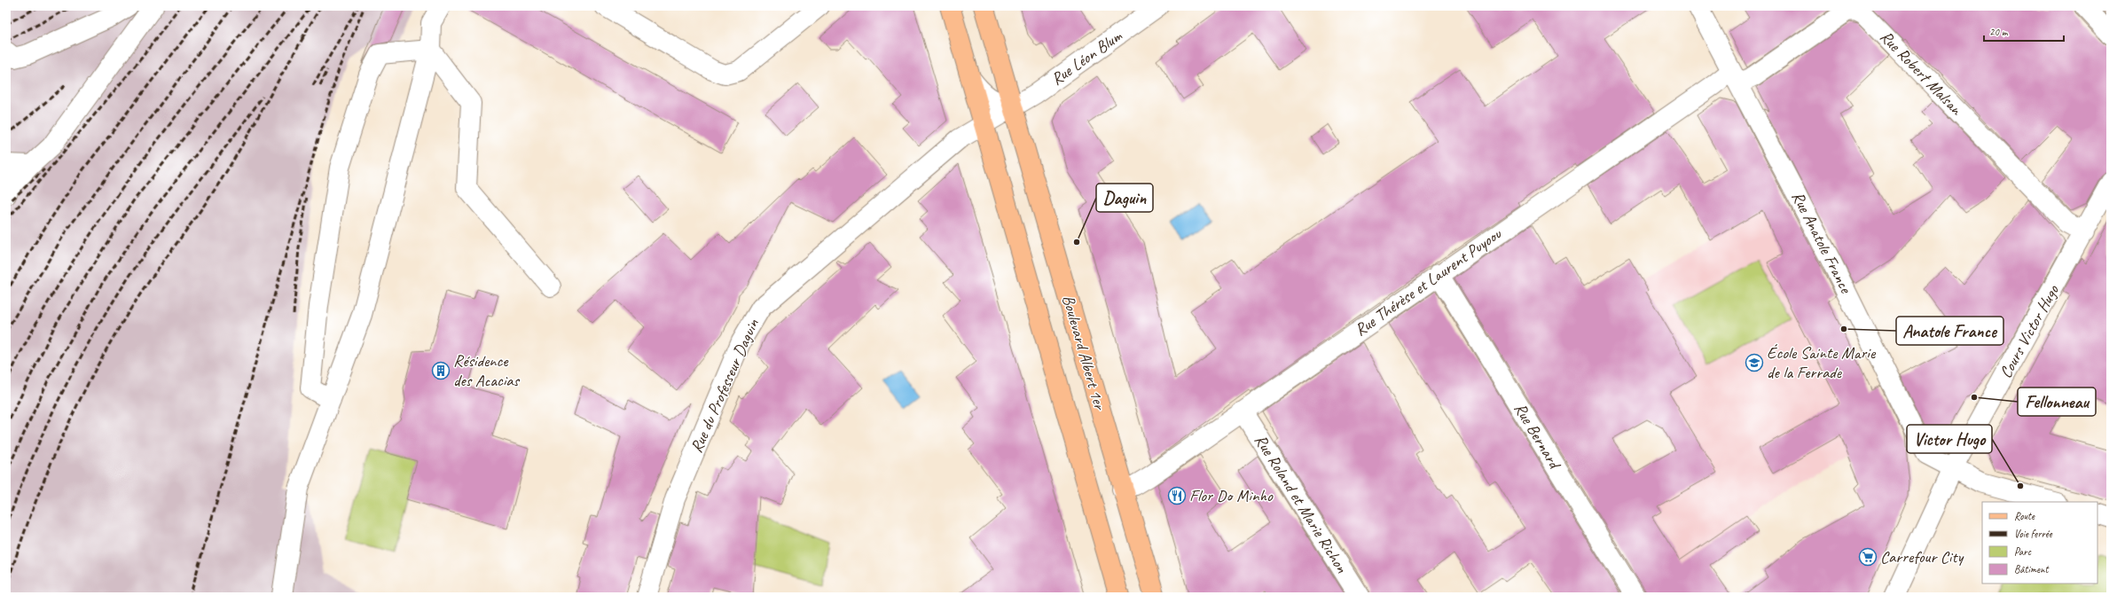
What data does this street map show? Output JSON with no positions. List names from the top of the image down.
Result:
{
  "streets": {
    "main road": ["Boulevard Albert 1er"],
    "street": [
      "Rue Léon Blum",
      "Rue Robert Malsan",
      "Rue Anatole France",
      "Rue Thérèse et Laurent Puyoou",
      "Cours Victor Hugo",
      "Rue du Professeur Daguin",
      "Rue Bernard",
      "Rue Roland et Marie Richon"
    ]
  },
  "crossings": [
    ["Rue Léon Blum", "Boulevard Albert 1er"],
    ["Rue Robert Malsan", "Rue Anatole France"],
    ["Rue Robert Malsan", "Rue Thérèse et Laurent Puyoou"],
    ["Rue Robert Malsan", "Cours Victor Hugo"],
    ["Rue Anatole France", "Rue Thérèse et Laurent Puyoou"],
    ["Rue Anatole France", "Cours Victor Hugo"],
    ["Rue Thérèse et Laurent Puyoou", "Boulevard Albert 1er"],
    ["Rue Thérèse et Laurent Puyoou", "Rue Bernard"],
    ["Rue Thérèse et Laurent Puyoou", "Rue Roland et Marie Richon"],
    ["Boulevard Albert 1er", "Rue du Professeur Daguin"]
  ],
  "places": {
    "other": [
      "Daguin",
      "Anatole France",
      "Fellonneau",
      "Victor Hugo"
    ],
    "school or university": ["École Sainte Marie de la Ferrade"],
    "building": ["Résidence des Acacias"],
    "restaurant": ["Flor Do Minho"],
    "supermarket": ["Carrefour City"]
  },
  "legend": [
    "Route",
    "Voie ferrée",
    "Parc",
    "Bâtiment"
  ],
  "scale_bar": "20 m"
}
